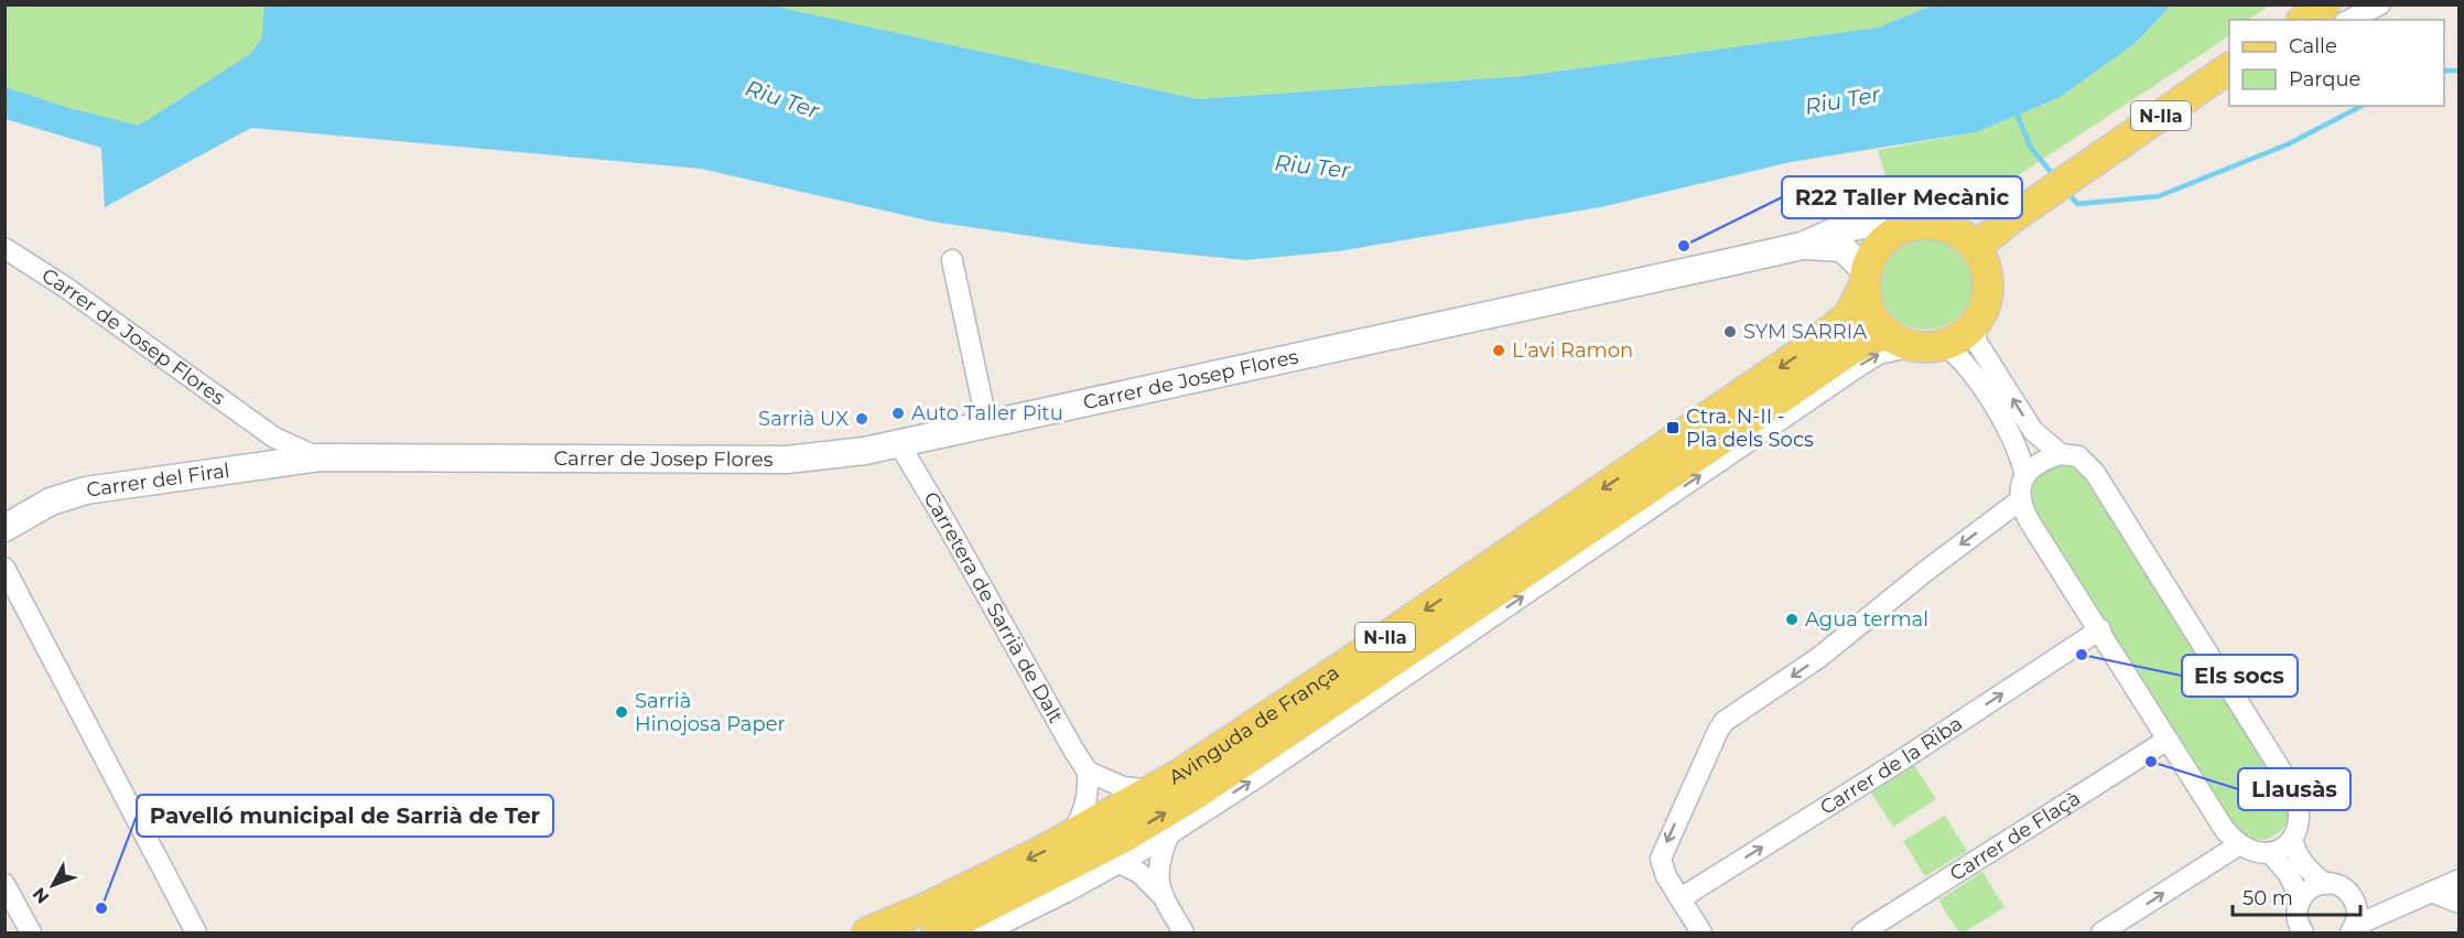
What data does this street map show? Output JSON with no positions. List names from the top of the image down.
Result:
{
  "streets": {
    "main road": ["N-IIa", "Avinguda de França"],
    "street": [
      "Carrer de Josep Flores",
      "Carrer del Firal",
      "Carretera de Sarrià de Dalt",
      "Carrer de la Riba",
      "Carrer de Flaçà"
    ]
  },
  "crossings": [
    ["N-IIa", "Carrer de Josep Flores"],
    ["N-IIa", "Avinguda de França"],
    ["Carrer de Josep Flores", "Carrer del Firal"],
    ["Carrer de Josep Flores", "Carretera de Sarrià de Dalt"],
    ["Carrer de Josep Flores", "Avinguda de França"]
  ],
  "one_way": ["Carrer de la Riba"],
  "water": ["Riu Ter"],
  "places": {
    "other": [
      "R22 Taller Mecànic",
      "SYM SARRIA",
      "L'avi Ramon",
      "Auto Taller Pitu",
      "Sarrià UX",
      "Agua termal",
      "Els socs",
      "Sarrià Hinojosa Paper",
      "Llausàs",
      "Pavelló municipal de Sarrià de Ter"
    ],
    "transit": ["Ctra. N-II - Pla dels Socs"]
  },
  "legend": ["Calle", "Parque"],
  "scale_bar": "50 m",
  "north": "bottom left"
}
